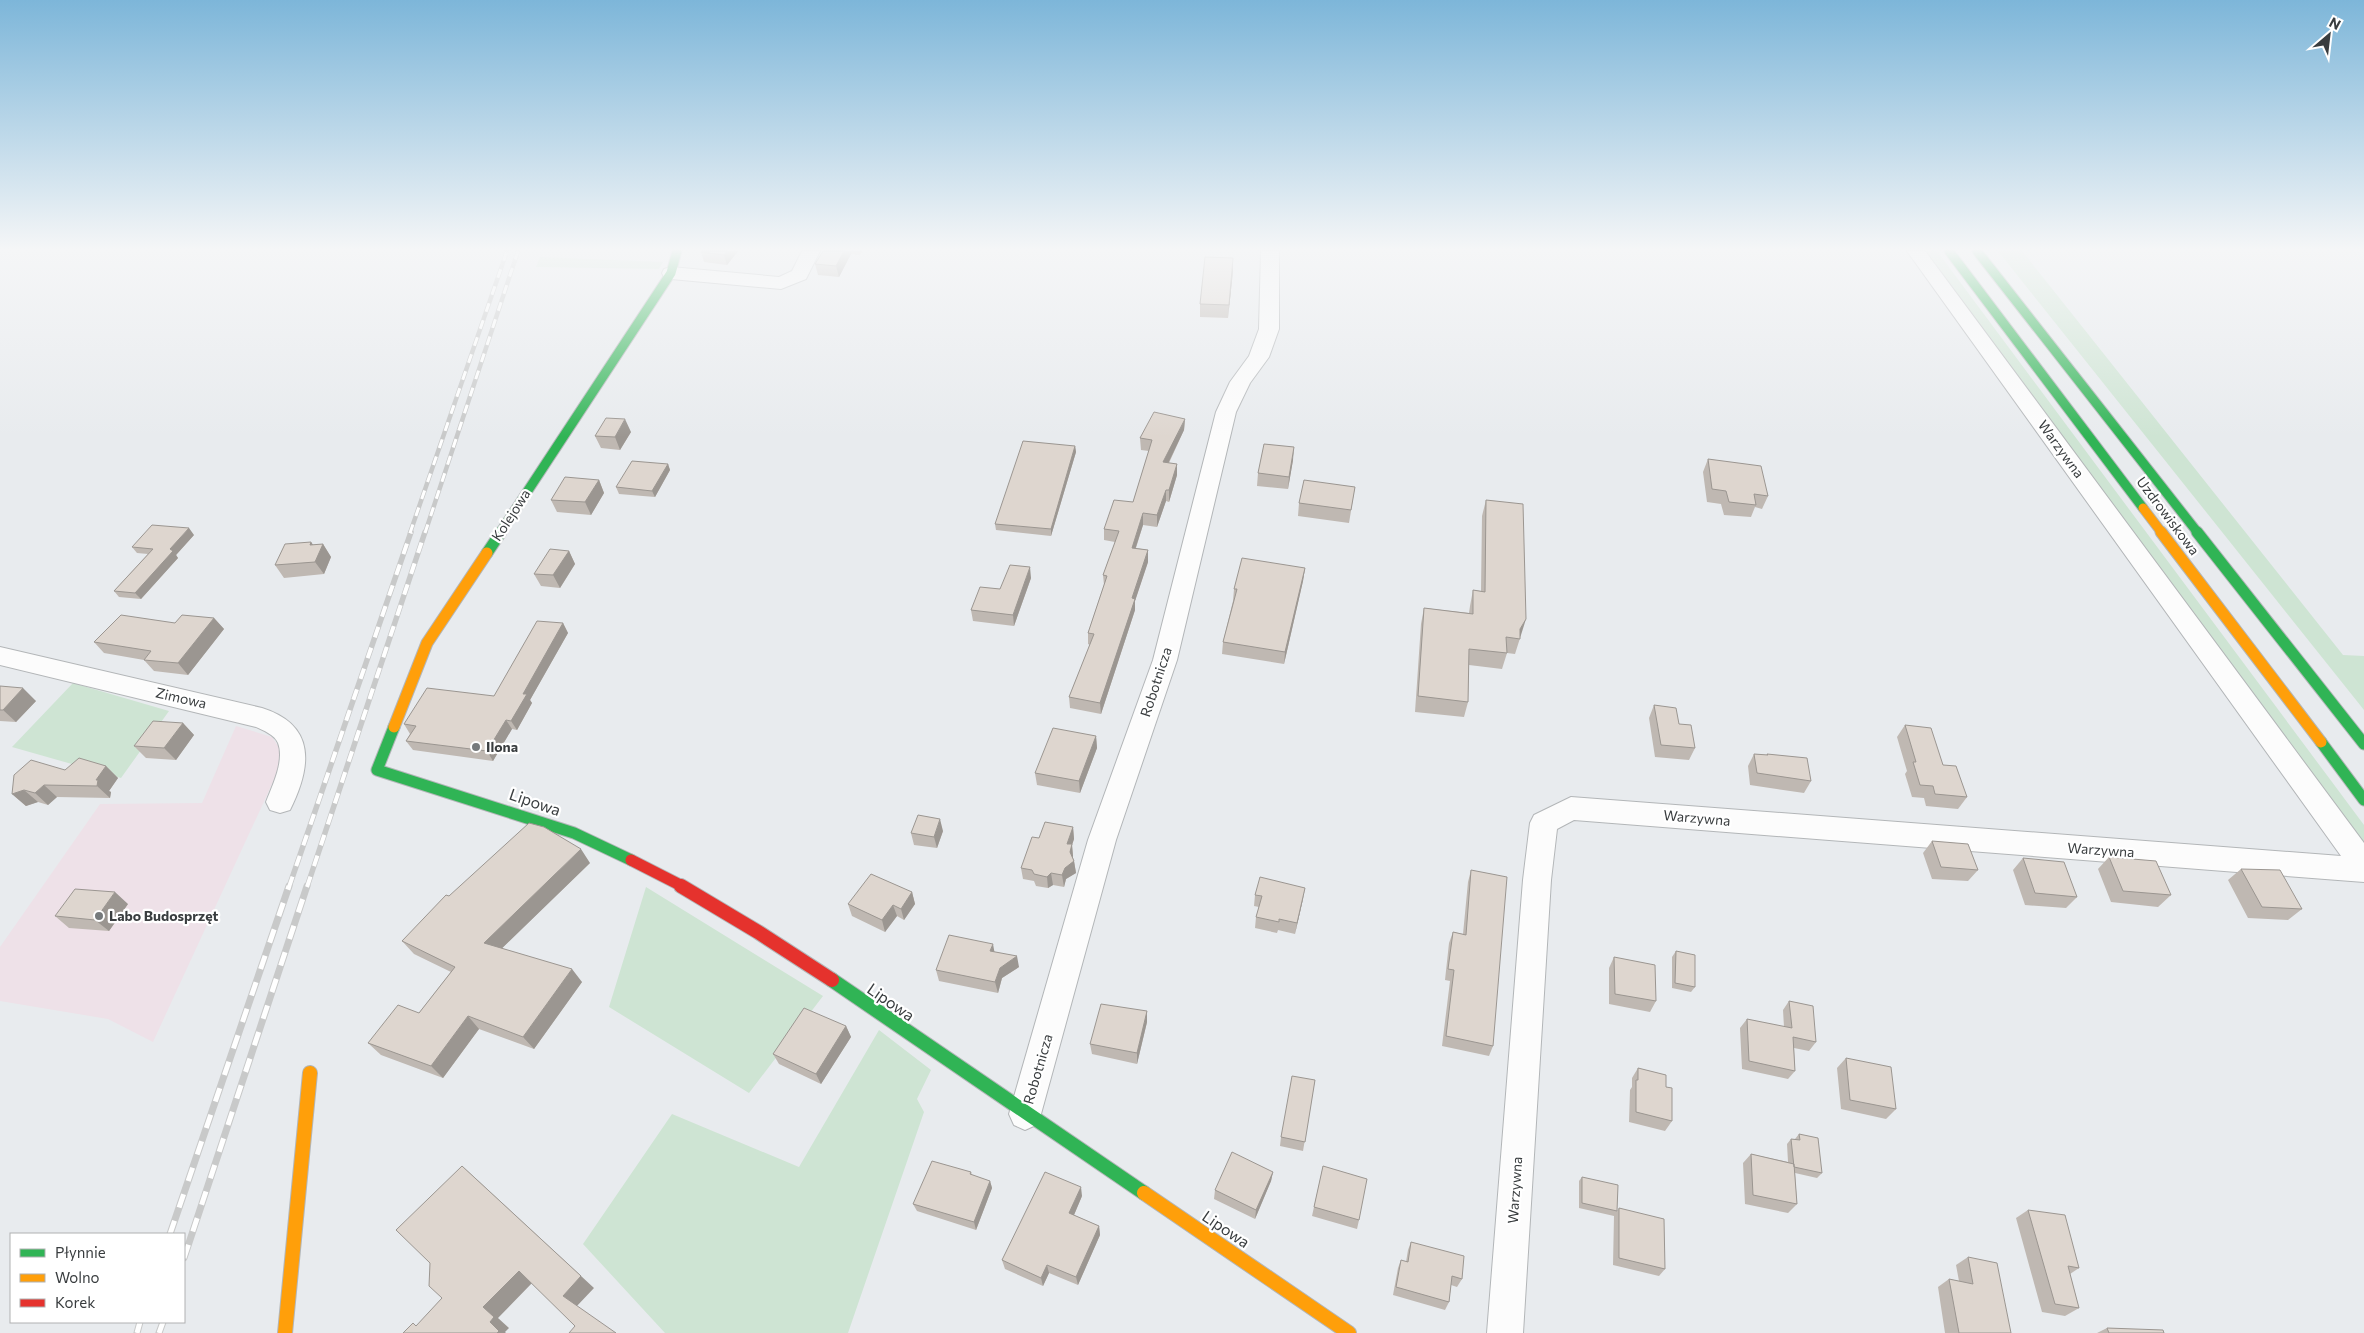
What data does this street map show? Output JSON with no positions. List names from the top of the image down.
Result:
{
  "streets": {
    "street": [
      "Warzywna",
      "Kolejowa",
      "Uzdrowiskowa",
      "Robotnicza",
      "Zimowa",
      "Lipowa"
    ]
  },
  "crossings": [
    ["Kolejowa", "Lipowa"],
    ["Robotnicza", "Lipowa"]
  ],
  "places": ["Ilona", "Labo Budosprzęt"],
  "legend": ["Płynnie", "Wolno", "Korek"],
  "north": "top right"
}
